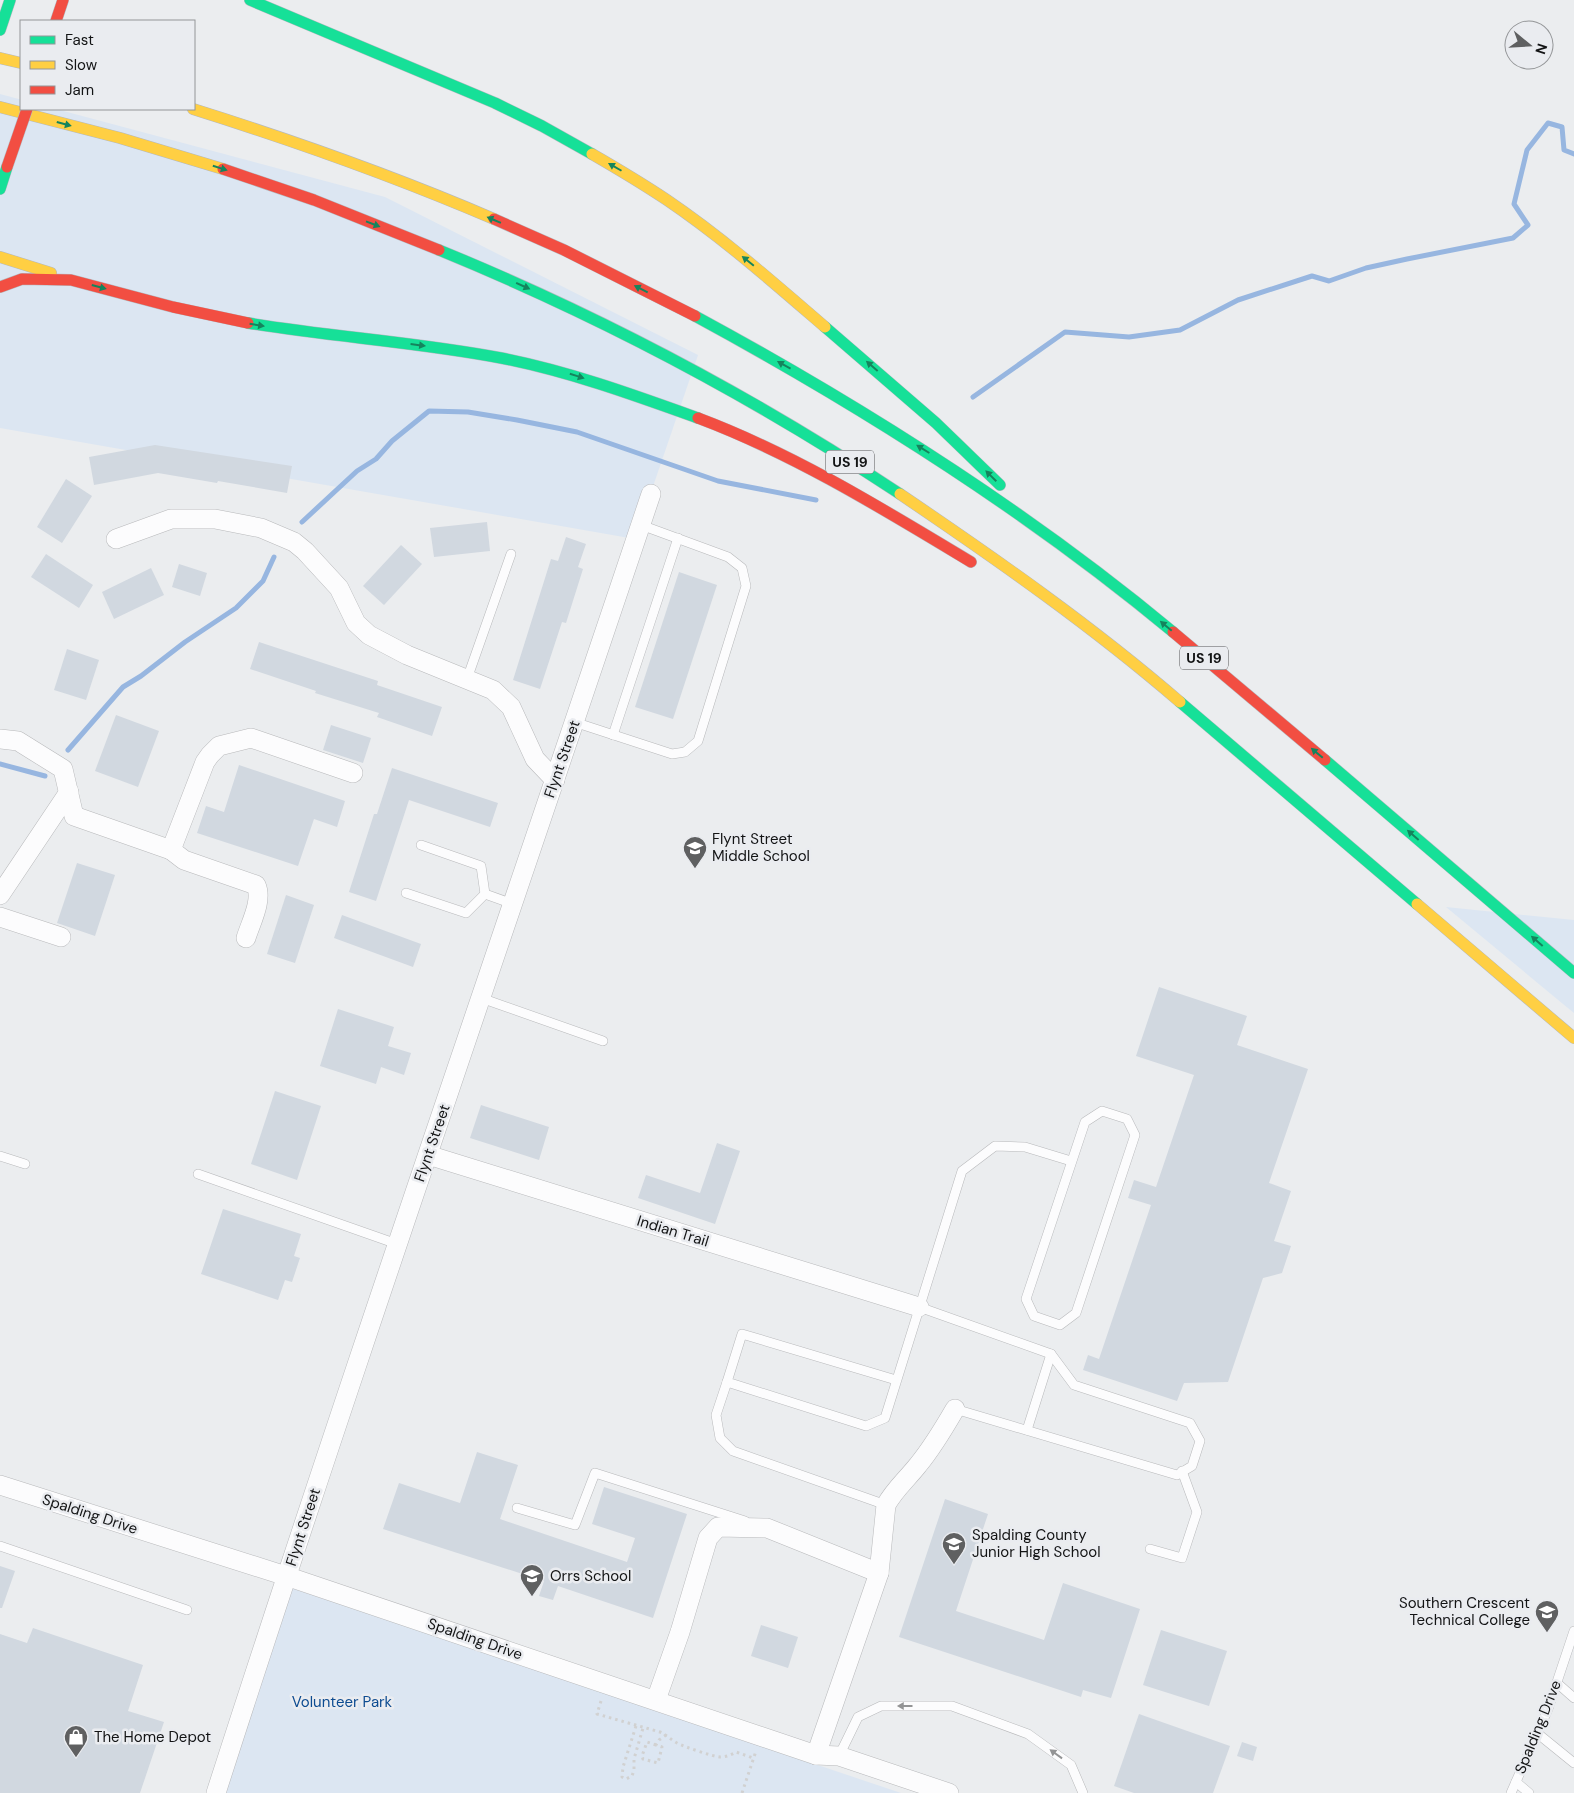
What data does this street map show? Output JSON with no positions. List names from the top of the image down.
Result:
{
  "streets": {
    "main road": ["US 19"],
    "street": ["Flynt Street", "Indian Trail", "Spalding Drive"]
  },
  "crossings": [
    ["Flynt Street", "Indian Trail"],
    ["Flynt Street", "Spalding Drive"]
  ],
  "parks": ["Volunteer Park"],
  "places": {
    "school or university": [
      "Flynt Street Middle School",
      "Spalding County Junior High School",
      "Orrs School",
      "Southern Crescent Technical College"
    ],
    "shop": ["The Home Depot"]
  },
  "legend": ["Fast", "Slow", "Jam"],
  "north": "right"
}
